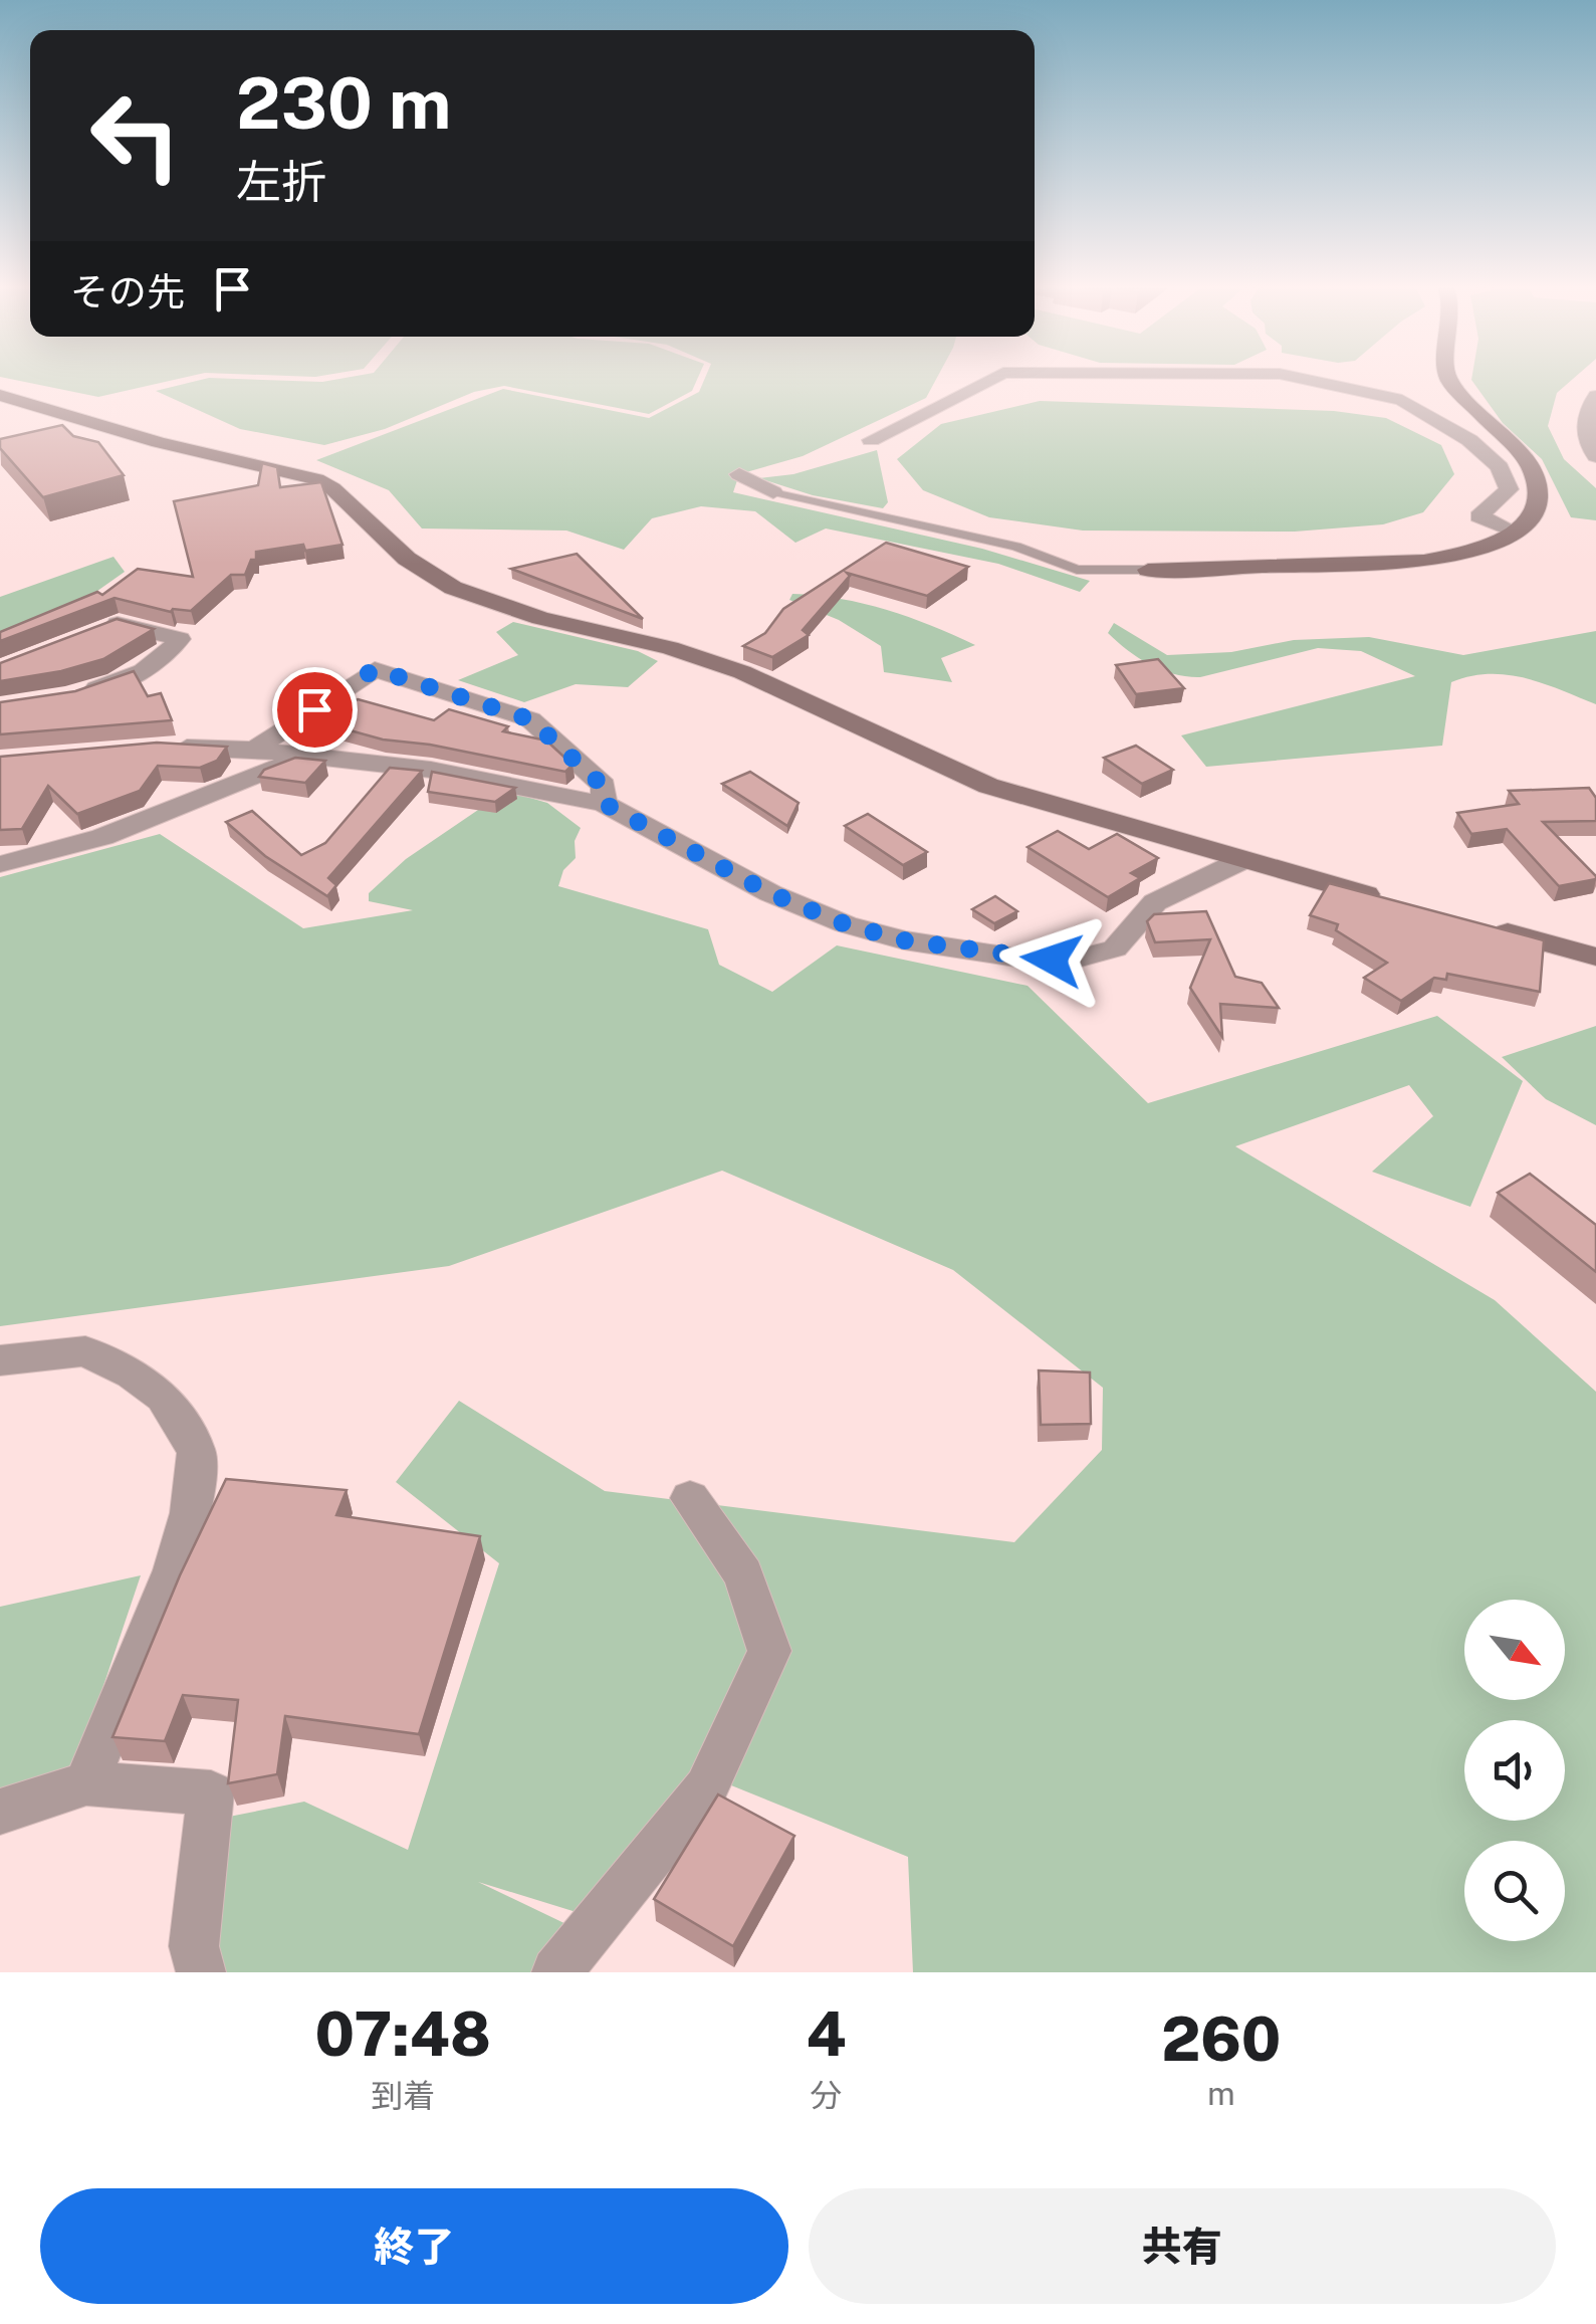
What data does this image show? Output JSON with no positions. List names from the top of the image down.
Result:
{
  "north": "bottom right",
  "page": {
    "turn": ["230 m", "左折"],
    "then": "その先",
    "eta": [
      "07:48",
      "到着",
      "4",
      "分",
      "260",
      "m"
    ],
    "buttons": ["終了", "共有"]
  }
}
